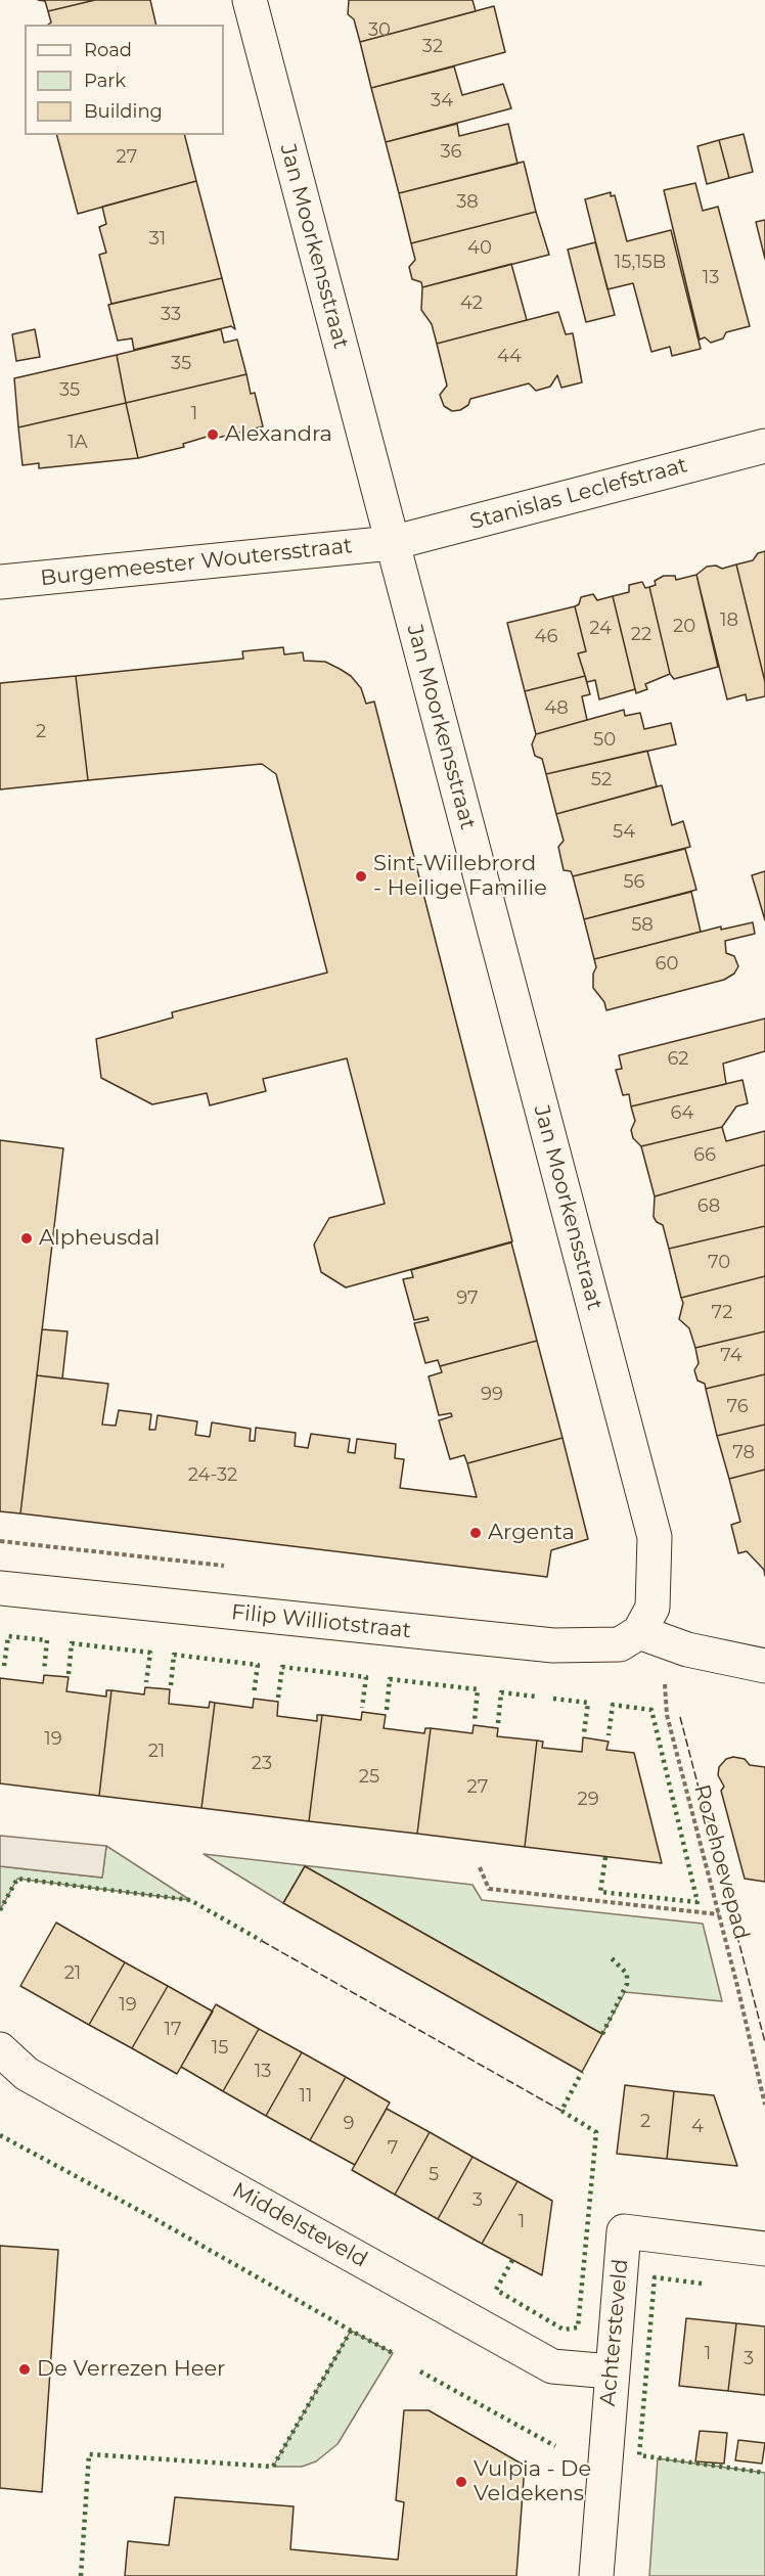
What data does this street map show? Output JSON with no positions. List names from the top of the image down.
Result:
{
  "streets": {
    "street": [
      "Jan Moorkensstraat",
      "Stanislas Leclefstraat",
      "Burgemeester Woutersstraat",
      "Filip Williotstraat",
      "Middelsteveld",
      "Achtersteveld"
    ],
    "path": ["Rozehoevepad"]
  },
  "crossings": [
    ["Jan Moorkensstraat", "Stanislas Leclefstraat"],
    ["Jan Moorkensstraat", "Burgemeester Woutersstraat"],
    ["Jan Moorkensstraat", "Filip Williotstraat"],
    ["Jan Moorkensstraat", "Rozehoevepad"],
    ["Stanislas Leclefstraat", "Burgemeester Woutersstraat"],
    ["Filip Williotstraat", "Rozehoevepad"],
    ["Middelsteveld", "Achtersteveld"]
  ],
  "places": [
    "Alexandra",
    "Sint-Willebrord - Heilige Familie",
    "Alpheusdal",
    "Argenta",
    "De Verrezen Heer",
    "Vulpia - De Veldekens"
  ],
  "house_numbers": [
    "30",
    "32",
    "34",
    "36",
    "27",
    "38",
    "31",
    "40",
    "15,15B",
    "13",
    "42",
    "33",
    "44",
    "35",
    "35",
    "1",
    "1A",
    "18",
    "20",
    "24",
    "22",
    "46",
    "48",
    "2",
    "50",
    "52",
    "54",
    "56",
    "58",
    "60",
    "62",
    "64",
    "66",
    "68",
    "70",
    "97",
    "72",
    "74",
    "99",
    "76",
    "78",
    "24-32",
    "19",
    "21",
    "23",
    "25",
    "27",
    "29",
    "21",
    "19",
    "17",
    "15",
    "13",
    "11",
    "2",
    "9",
    "4",
    "7",
    "5",
    "3",
    "1",
    "1",
    "3"
  ],
  "legend": ["Road", "Park", "Building"]
}
